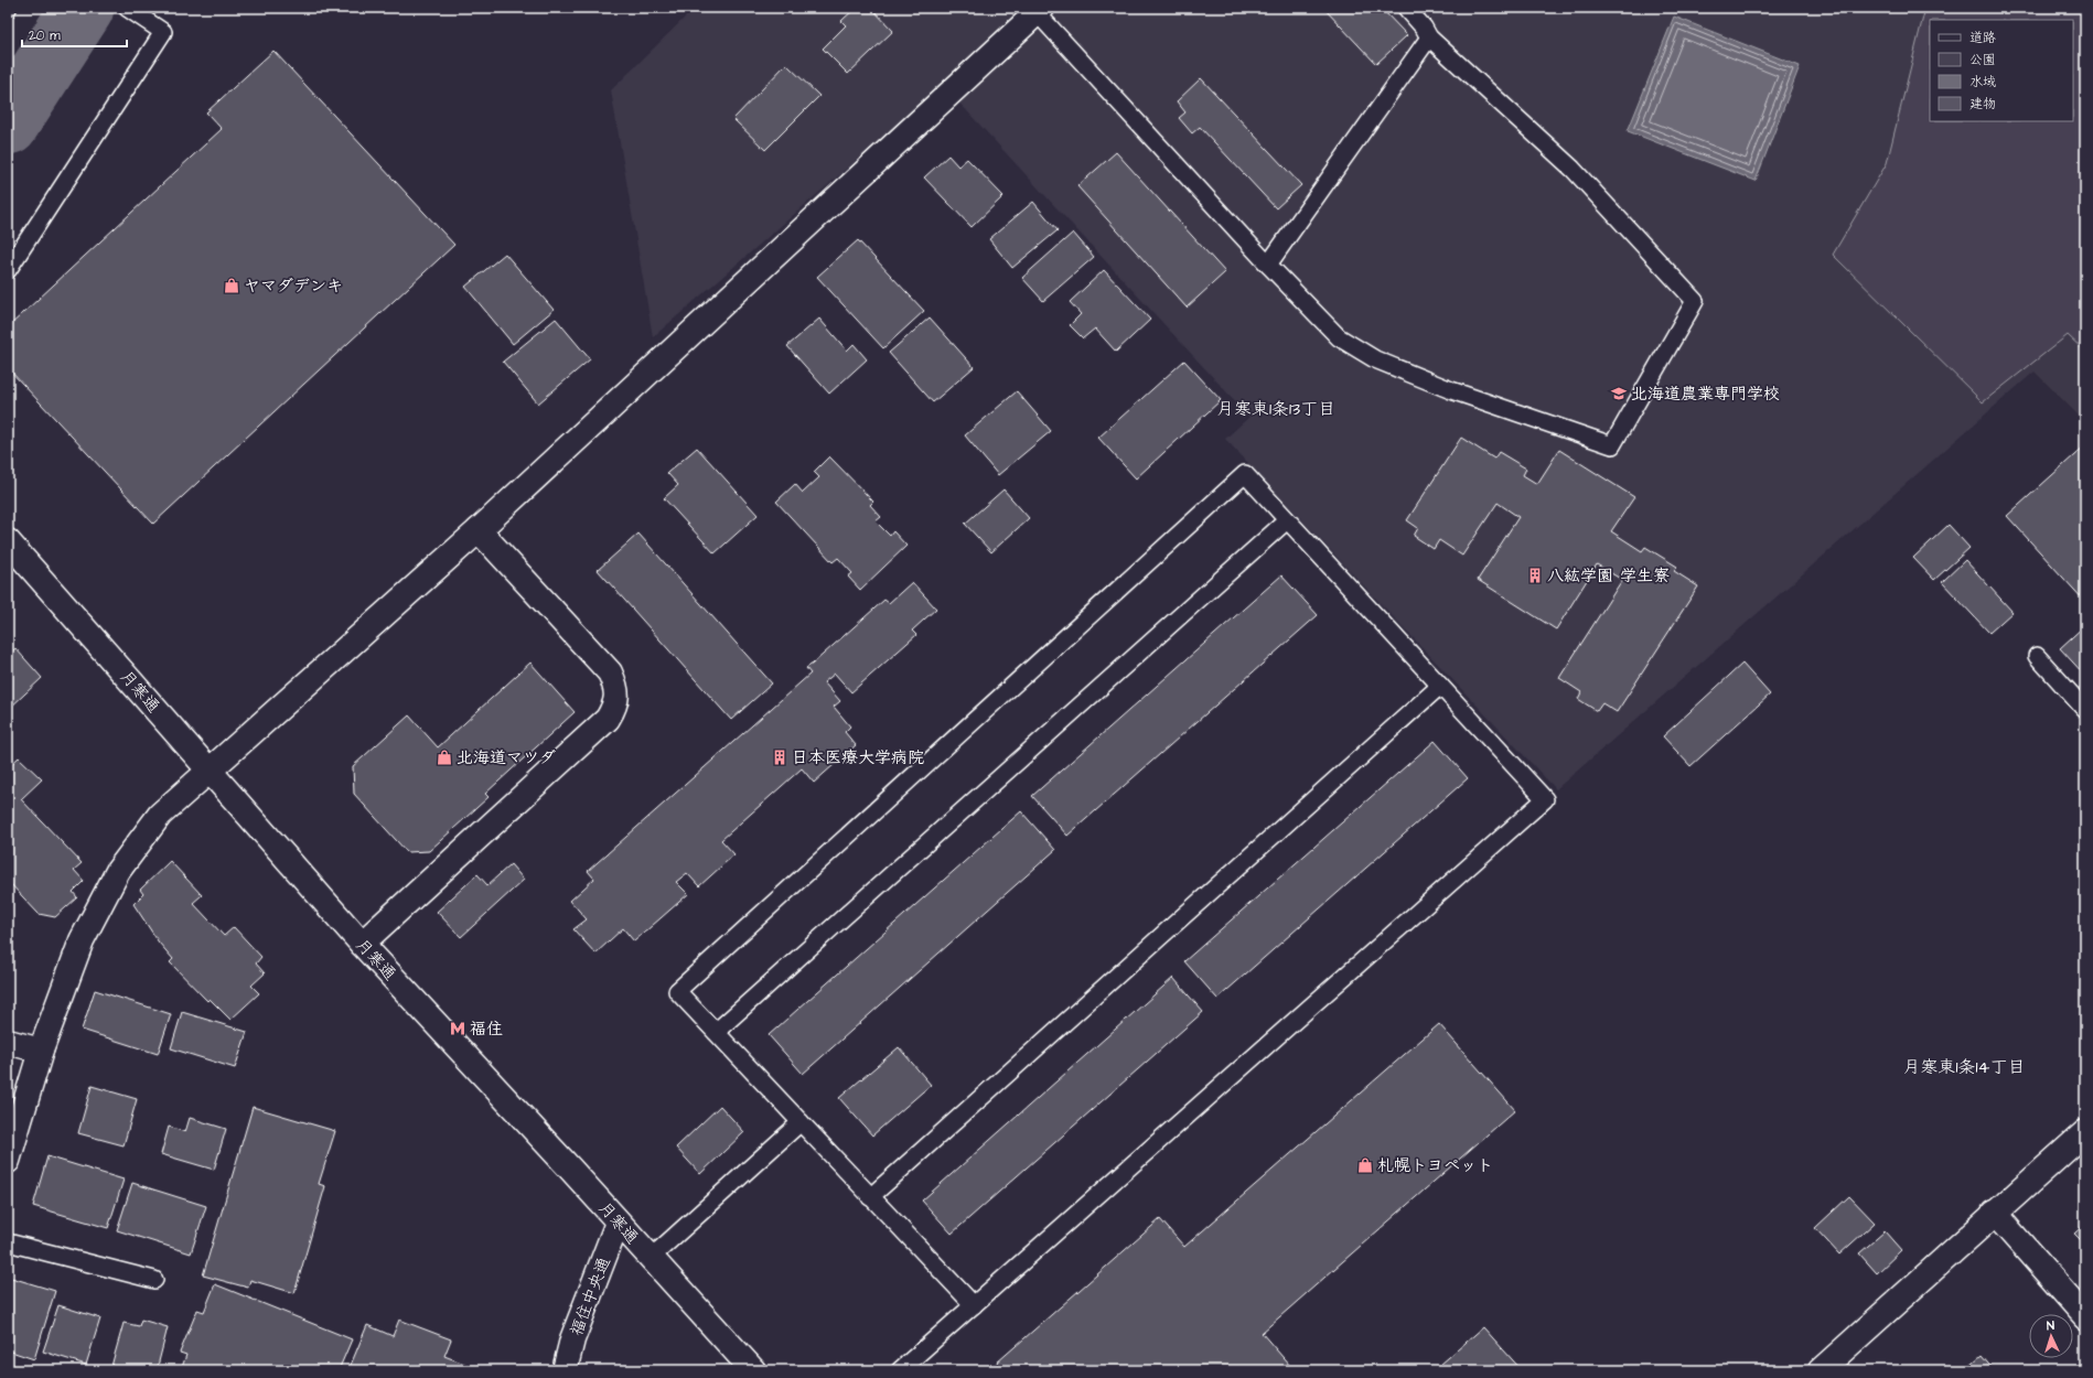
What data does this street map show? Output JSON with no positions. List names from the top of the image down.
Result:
{
  "streets": {
    "main road": ["月寒通", "福住中央通"]
  },
  "crossings": [
    ["月寒通", "福住中央通"]
  ],
  "districts": ["月寒東1条13丁目", "月寒東1条14丁目"],
  "places": {
    "shop": ["ヤマダデンキ", "北海道マツダ", "札幌トヨペット"],
    "school or university": ["北海道農業専門学校"],
    "building": ["八紘学園 学生寮", "日本医療大学病院"],
    "metro station": ["福住"]
  },
  "legend": [
    "道路",
    "公園",
    "水域",
    "建物"
  ],
  "scale_bar": "20 m",
  "north": "top"
}
